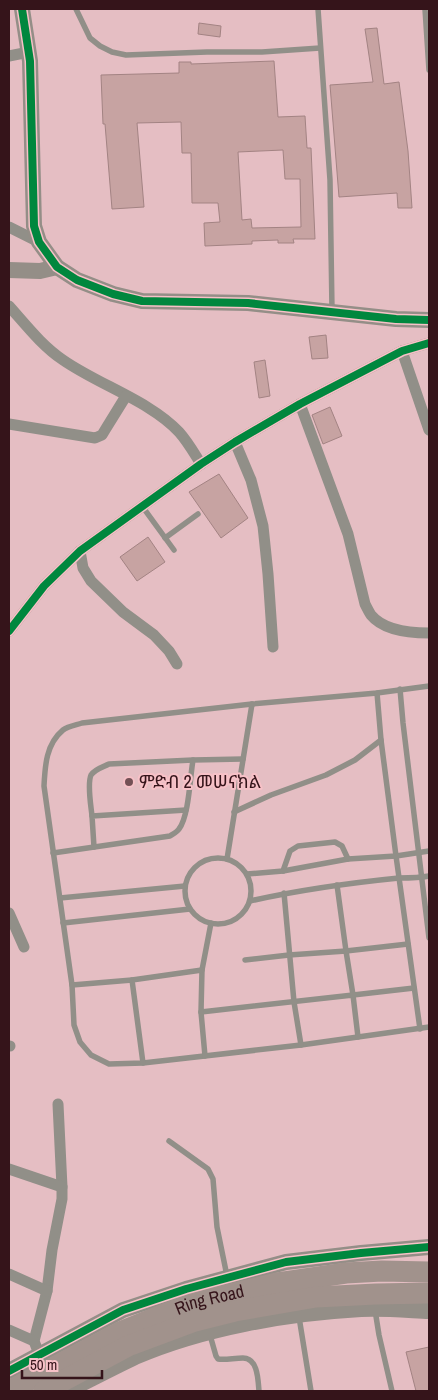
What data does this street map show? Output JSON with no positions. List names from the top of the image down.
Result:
{
  "streets": {
    "highway": ["Ring Road"]
  },
  "places": ["ምድብ 2 መሠናክል"],
  "scale_bar": "50 m"
}
